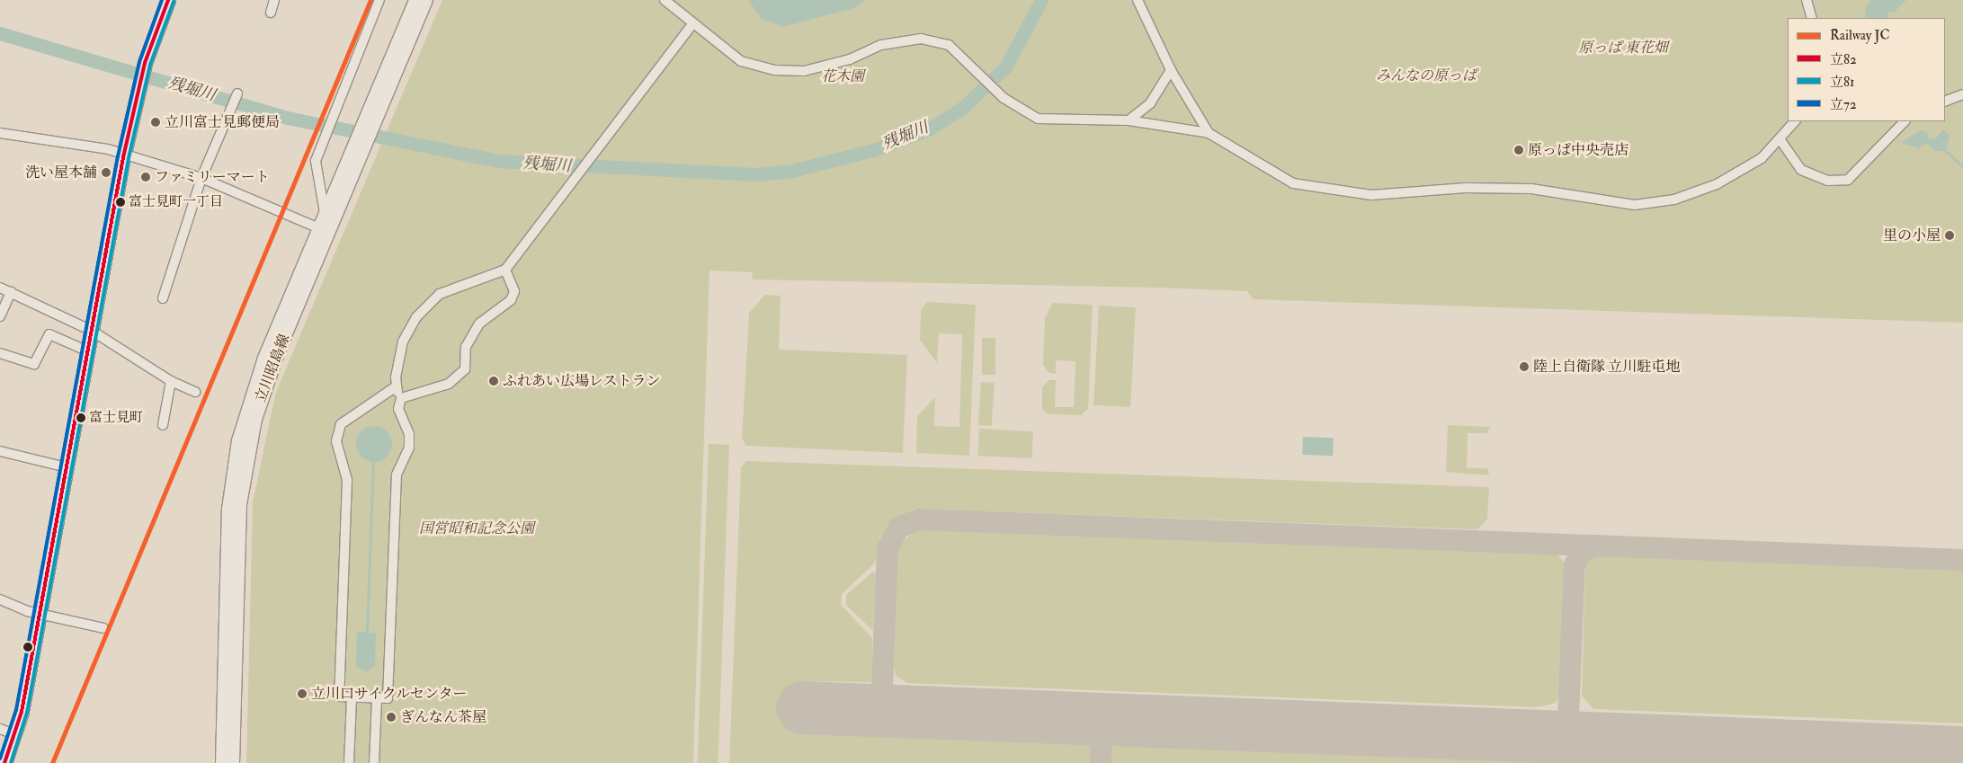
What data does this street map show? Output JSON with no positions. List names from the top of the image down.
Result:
{
  "streets": {
    "main road": ["立川昭島線"]
  },
  "water": ["残堀川"],
  "parks": [
    "原っぱ 東花畑",
    "みんなの原っぱ",
    "花木園",
    "国営昭和記念公園"
  ],
  "places": [
    "立川富士見郵便局",
    "原っぱ中央売店",
    "洗い屋本舗",
    "ファミリーマート",
    "富士見町一丁目",
    "里の小屋",
    "陸上自衛隊 立川駐屯地",
    "ふれあい広場レストラン",
    "富士見町",
    "立川口サイクルセンター",
    "ぎんなん茶屋"
  ],
  "lines": [
    "rail line JC",
    "transit line 立82",
    "transit line 立72",
    "transit line 立81"
  ],
  "legend": [
    "Railway JC",
    "立82",
    "立81",
    "立72"
  ]
}
